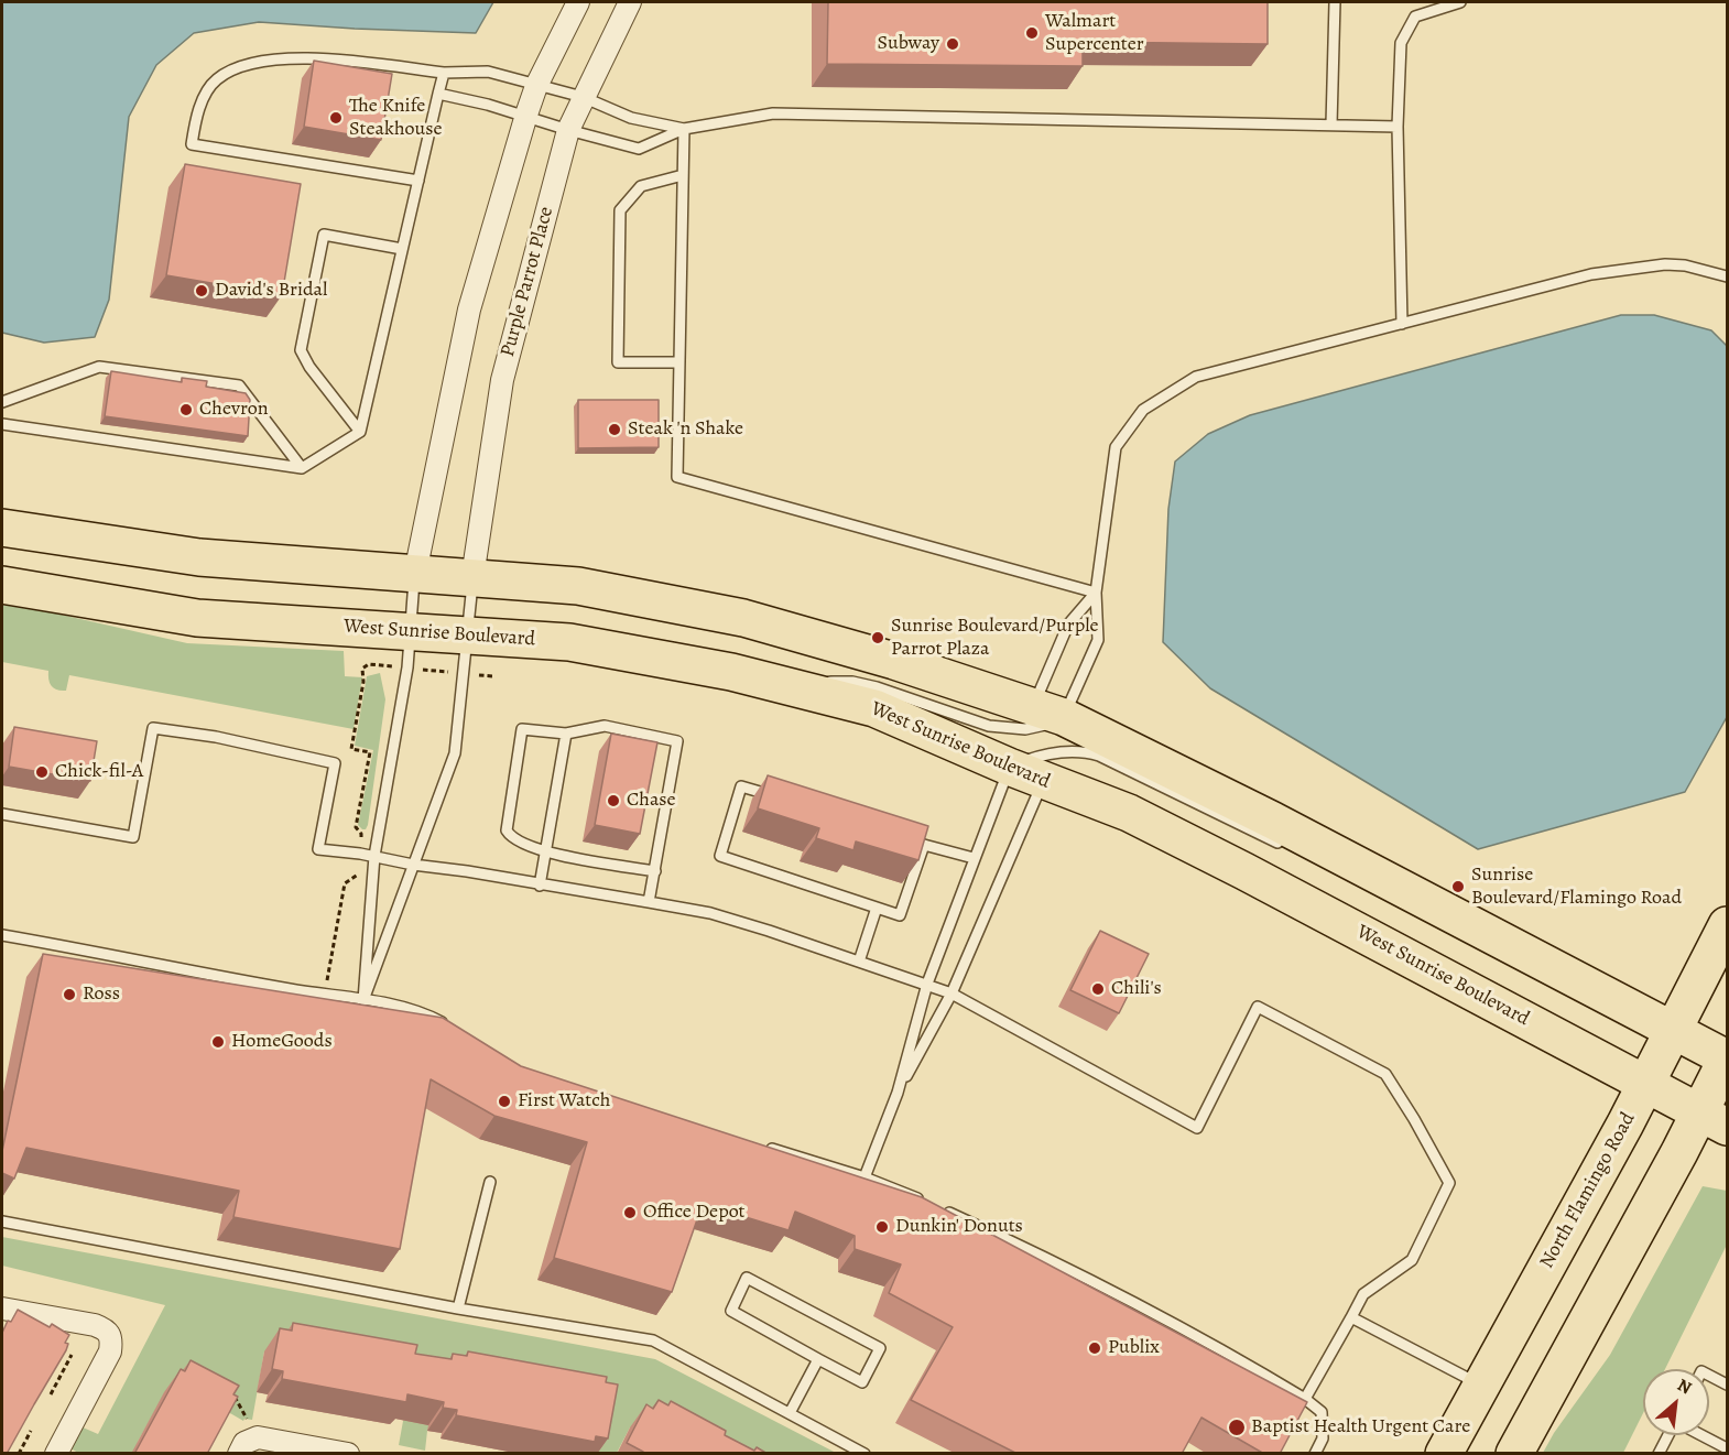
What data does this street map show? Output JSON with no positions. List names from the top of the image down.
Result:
{
  "streets": {
    "highway": ["West Sunrise Boulevard", "North Flamingo Road"],
    "street": ["Purple Parrot Place"]
  },
  "crossings": [
    ["West Sunrise Boulevard", "North Flamingo Road"]
  ],
  "places": [
    "Walmart Supercenter",
    "Subway",
    "The Knife Steakhouse",
    "David's Bridal",
    "Chevron",
    "Steak 'n Shake",
    "Sunrise Boulevard/Purple Parrot Plaza",
    "Chick-fil-A",
    "Chase",
    "Sunrise Boulevard/Flamingo Road",
    "Chili's",
    "Ross",
    "HomeGoods",
    "First Watch",
    "Office Depot",
    "Dunkin' Donuts",
    "Publix",
    "Baptist Health Urgent Care"
  ],
  "north": "top right"
}
